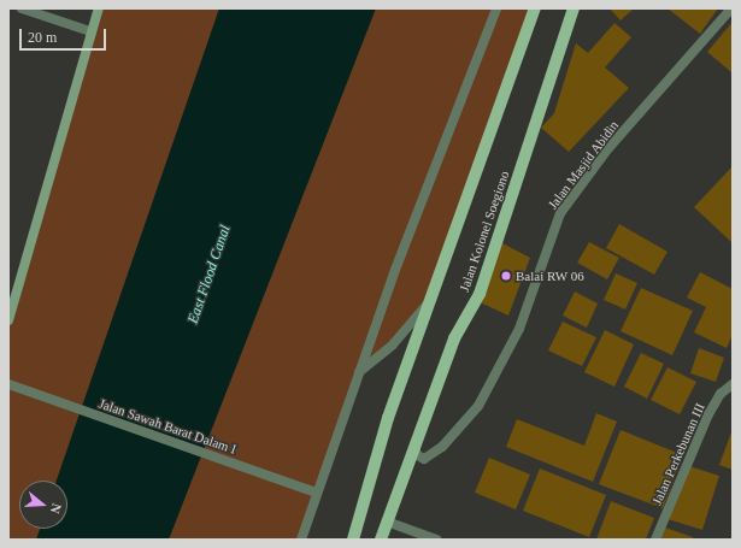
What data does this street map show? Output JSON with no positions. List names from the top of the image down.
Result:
{
  "streets": {
    "main road": ["Jalan Kolonel Soegiono"],
    "street": ["Jalan Masjid Abidin", "Jalan Sawah Barat Dalam I", "Jalan Perkebunan III"]
  },
  "crossings": [
    ["Jalan Masjid Abidin", "Jalan Kolonel Soegiono"]
  ],
  "water": ["East Flood Canal"],
  "places": ["Balai RW 06"],
  "scale_bar": "20 m",
  "north": "right"
}
